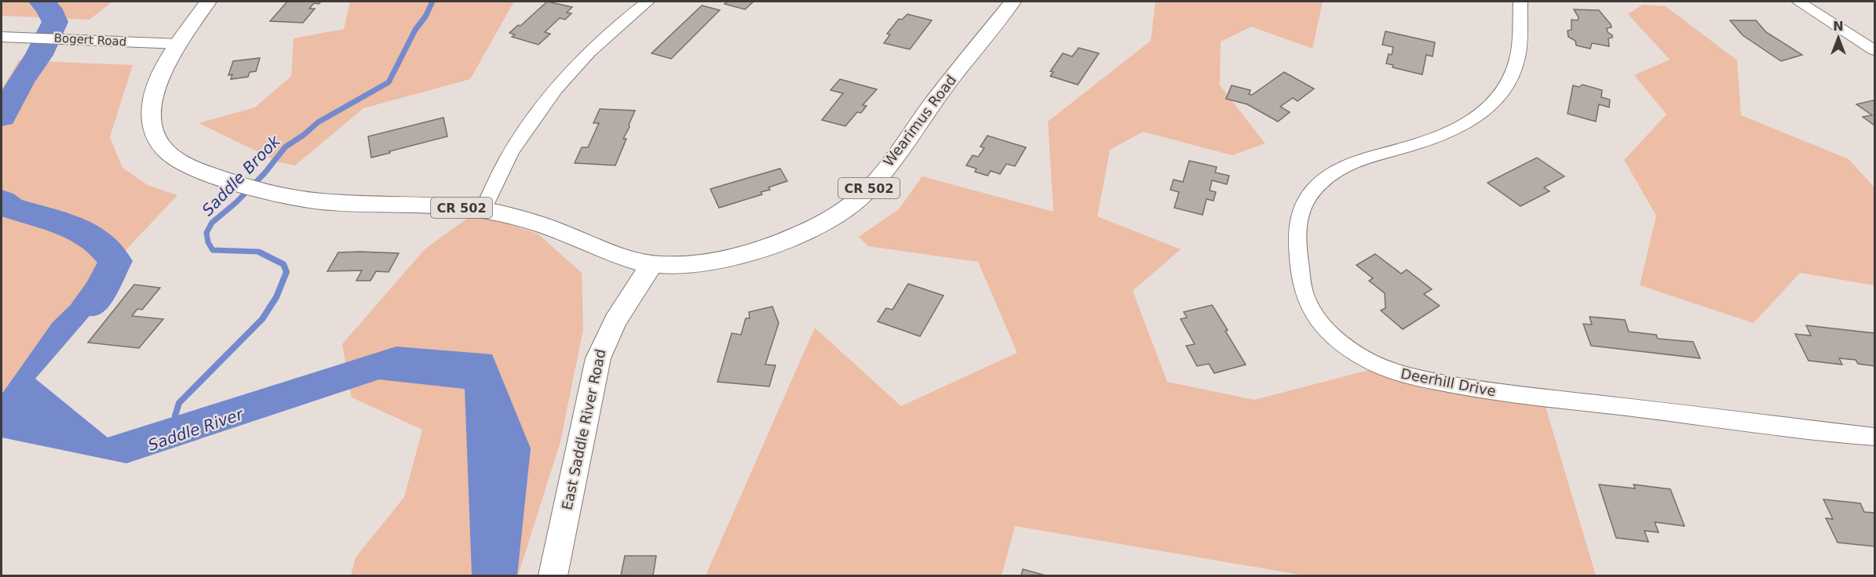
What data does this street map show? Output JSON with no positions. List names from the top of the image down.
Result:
{
  "streets": {
    "main road": ["Wearimus Road", "CR 502", "East Saddle River Road"],
    "street": ["Bogert Road", "Deerhill Drive"]
  },
  "crossings": [
    ["Bogert Road", "CR 502"],
    ["Wearimus Road", "CR 502"],
    ["Wearimus Road", "East Saddle River Road"],
    ["CR 502", "East Saddle River Road"]
  ],
  "water": ["Saddle Brook", "Saddle River"],
  "north": "top"
}
